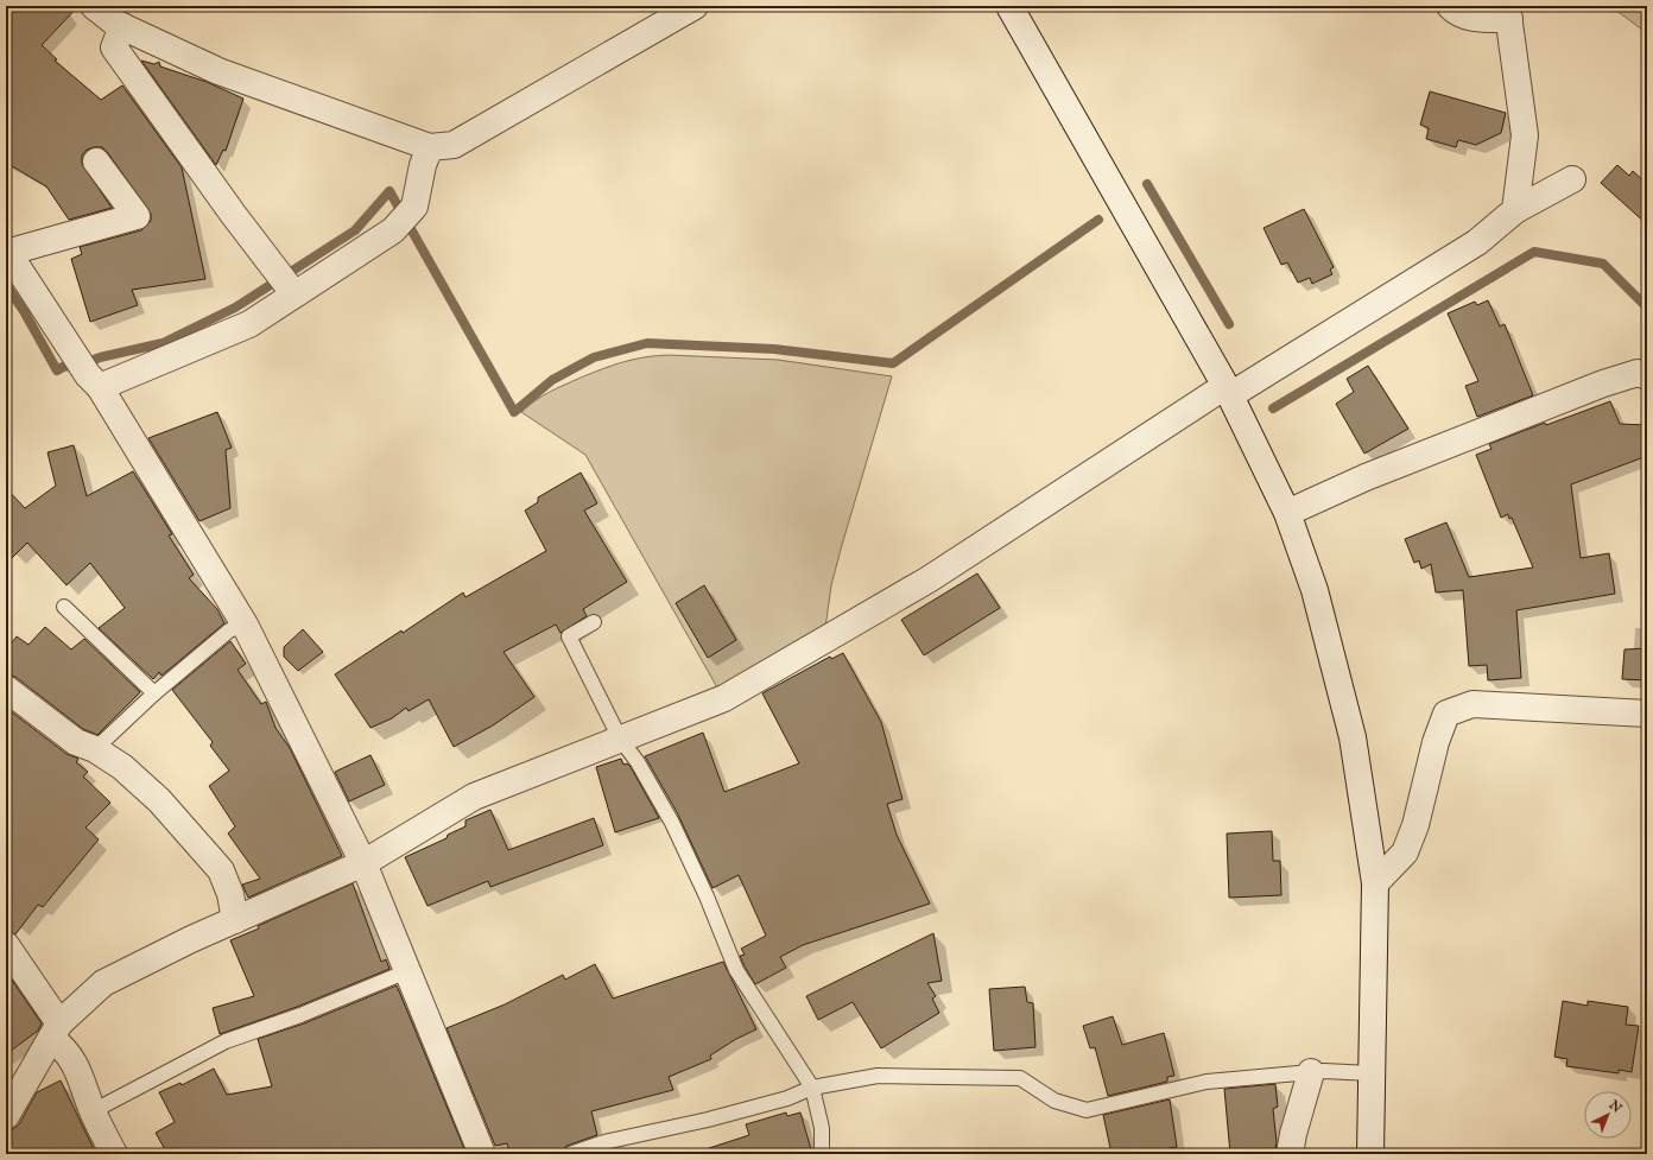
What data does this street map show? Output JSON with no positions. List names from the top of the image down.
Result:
{
  "north": "top right"
}
